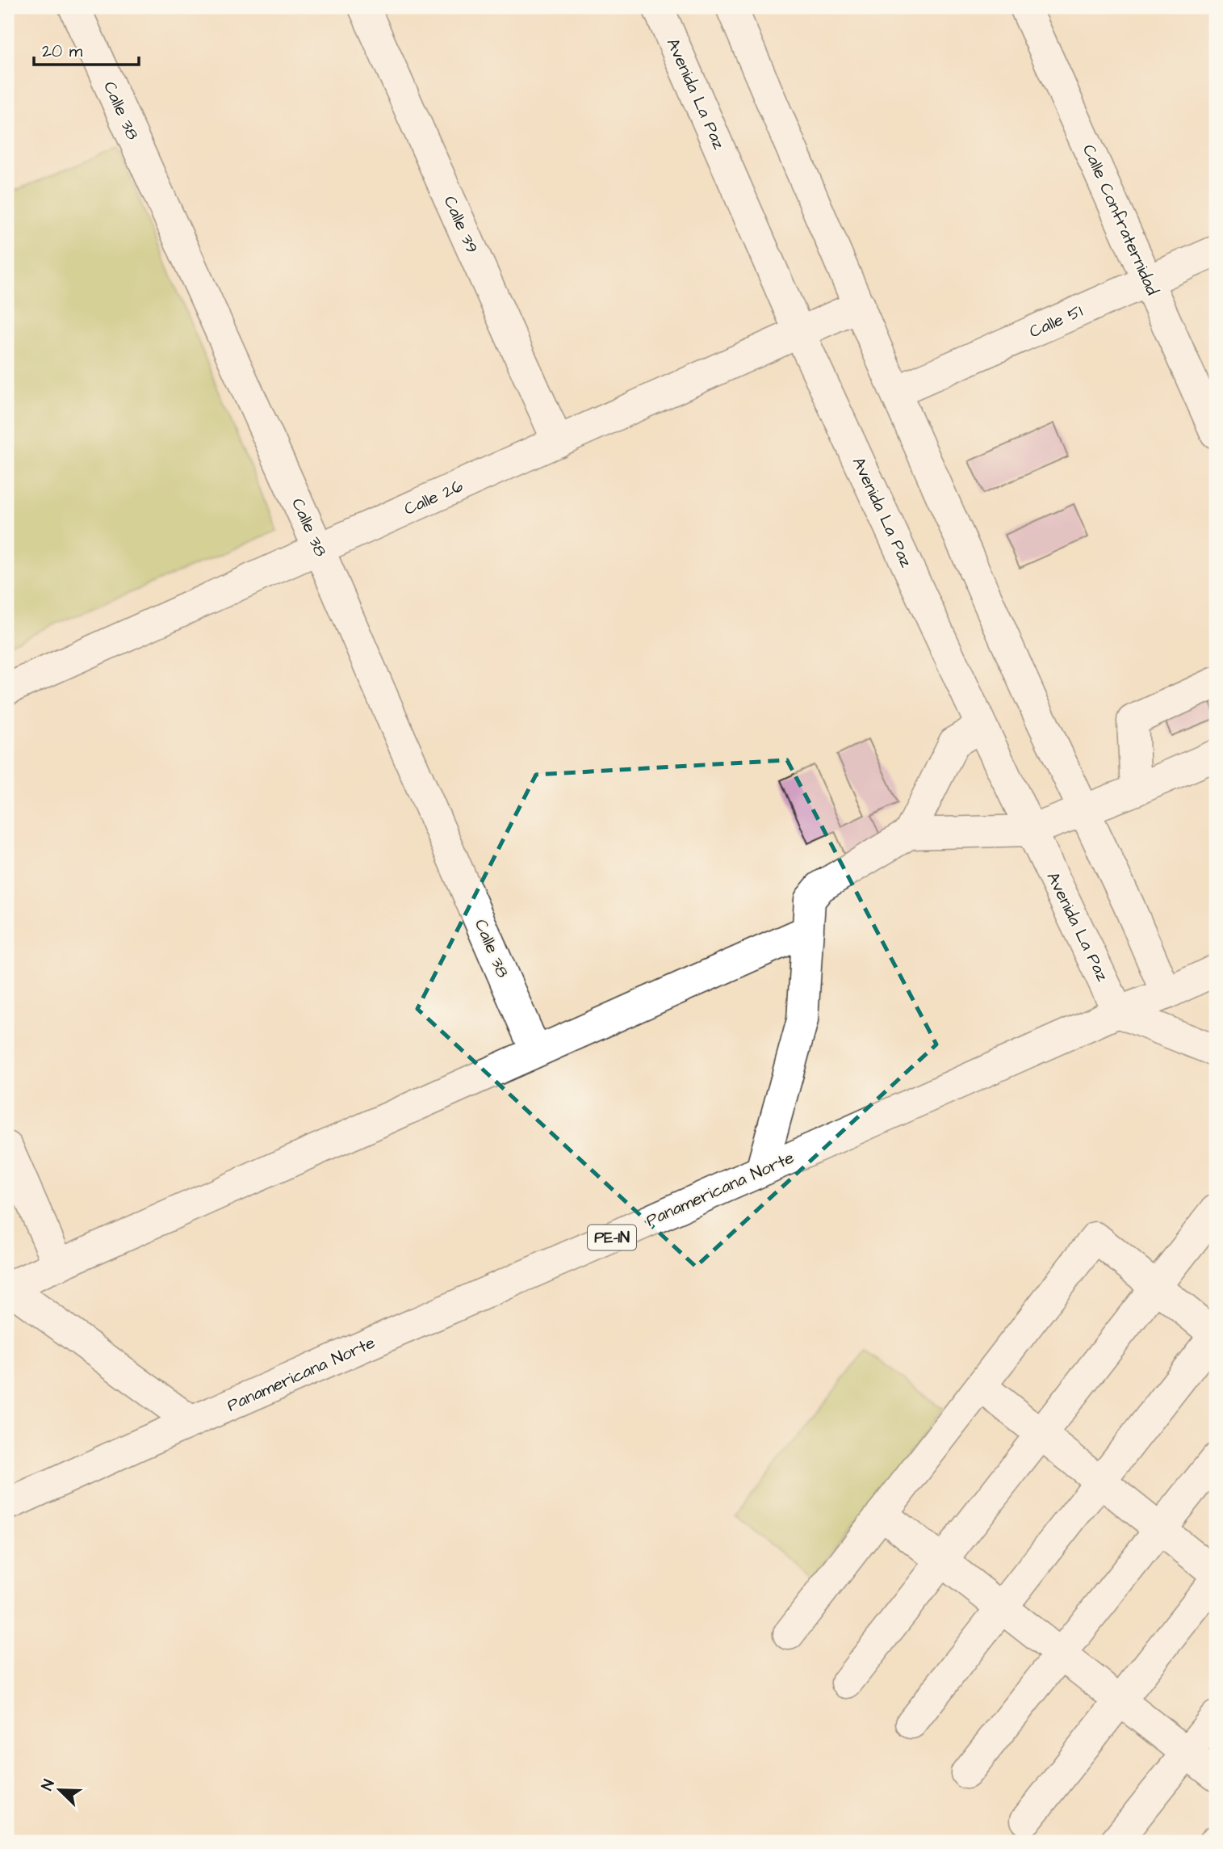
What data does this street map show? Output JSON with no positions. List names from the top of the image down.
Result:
{
  "streets": {
    "main road": [
      "Avenida La Paz",
      "Calle 38",
      "Calle Confraternidad",
      "Calle 39",
      "Calle 51",
      "Calle 26",
      "Panamericana Norte",
      "PE-1N"
    ]
  },
  "crossings": [
    ["Avenida La Paz", "Calle 26"],
    ["Avenida La Paz", "Panamericana Norte"],
    ["Calle 38", "Calle 26"],
    ["Calle Confraternidad", "Calle 51"],
    ["Calle 39", "Calle 26"]
  ],
  "scale_bar": "20 m",
  "north": "top left"
}
